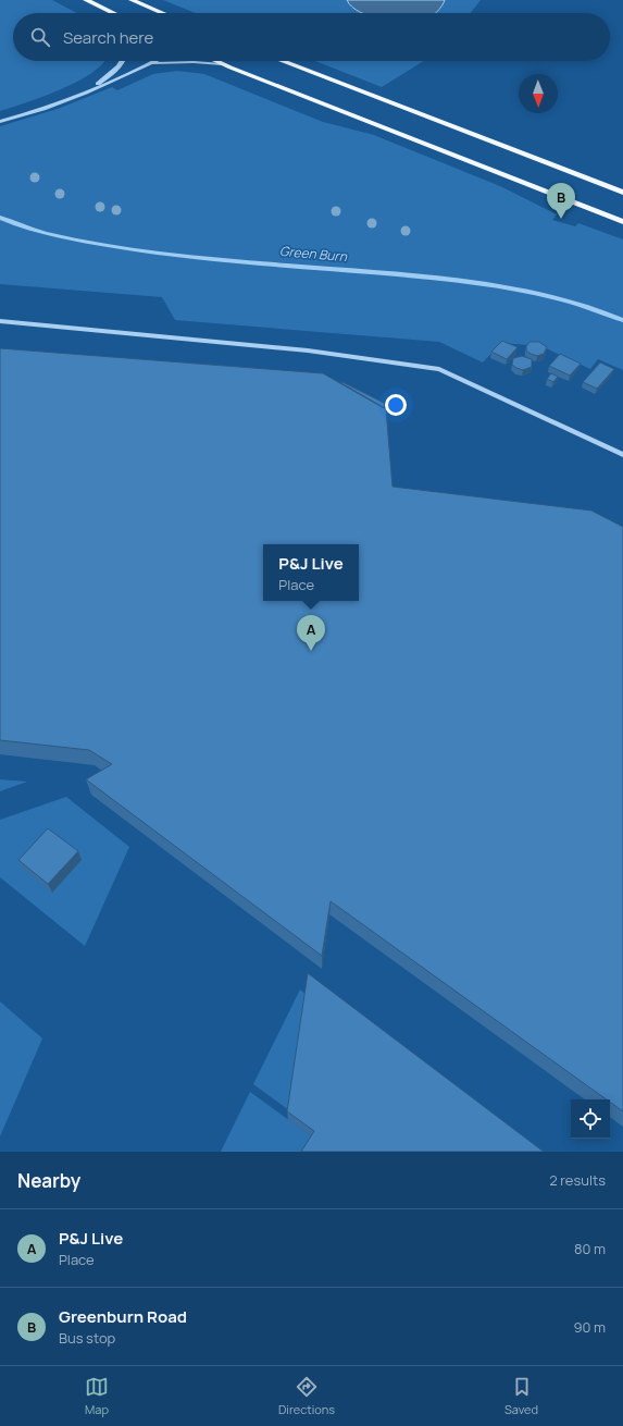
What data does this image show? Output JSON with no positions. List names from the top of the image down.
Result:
{
  "water": ["Green Burn"],
  "north": "bottom",
  "page": {
    "search": "Search here",
    "pins": ["B", "A"],
    "popup": ["P&J Live", "Place"],
    "heading": ["Nearby", "2 results"],
    "list": [
      {
        "mark": "A",
        "name": "P&J Live",
        "note": "Place",
        "value": "80 m"
      },
      {
        "mark": "B",
        "name": "Greenburn Road",
        "note": "Bus stop",
        "value": "90 m"
      }
    ],
    "nav": ["Map", "Directions", "Saved"]
  }
}
